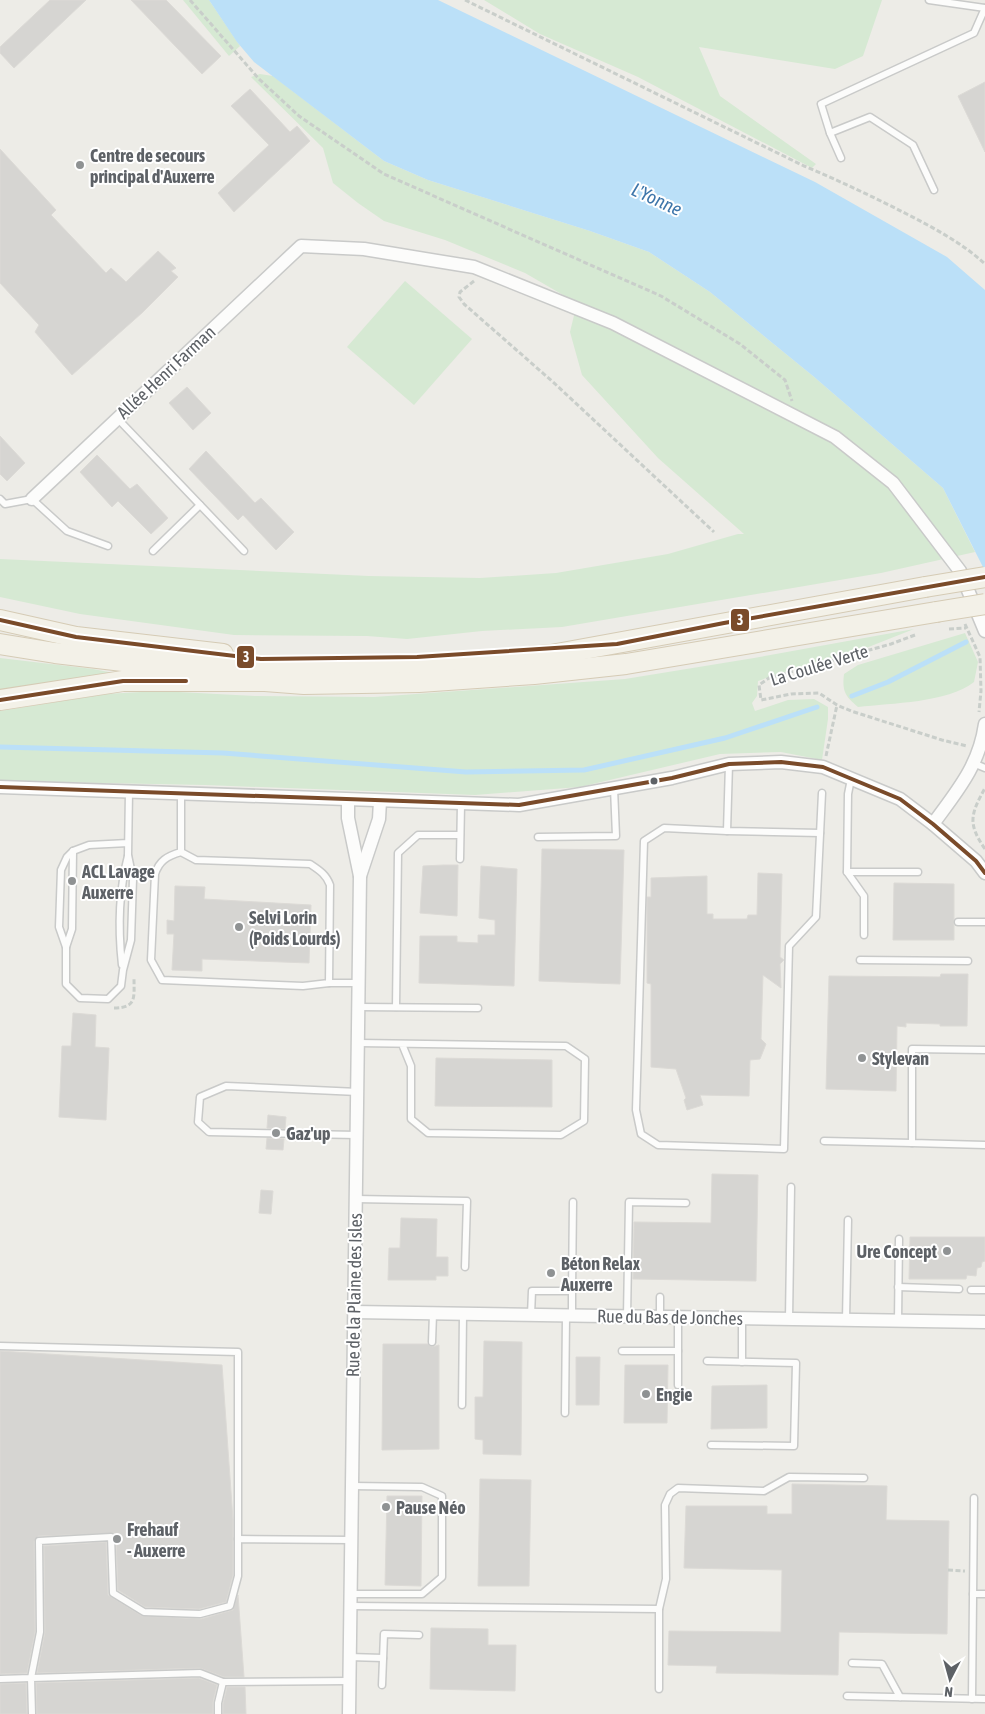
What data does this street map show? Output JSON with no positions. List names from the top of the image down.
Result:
{
  "streets": {
    "street": ["Allée Henri Farman", "Rue de la Plaine des Isles", "Rue du Bas de Jonches"],
    "path": ["La Coulée Verte"]
  },
  "crossings": [
    ["Rue de la Plaine des Isles", "Rue du Bas de Jonches"]
  ],
  "water": ["L'Yonne"],
  "places": [
    "Centre de secours principal d'Auxerre",
    "ACL Lavage Auxerre",
    "Selvi Lorin (Poids Lourds)",
    "Stylevan",
    "Gaz'up",
    "Ure Concept",
    "Béton Relax Auxerre",
    "Engie",
    "Pause Néo",
    "Frehauf - Auxerre"
  ],
  "lines": ["transit line 3"],
  "north": "bottom"
}
